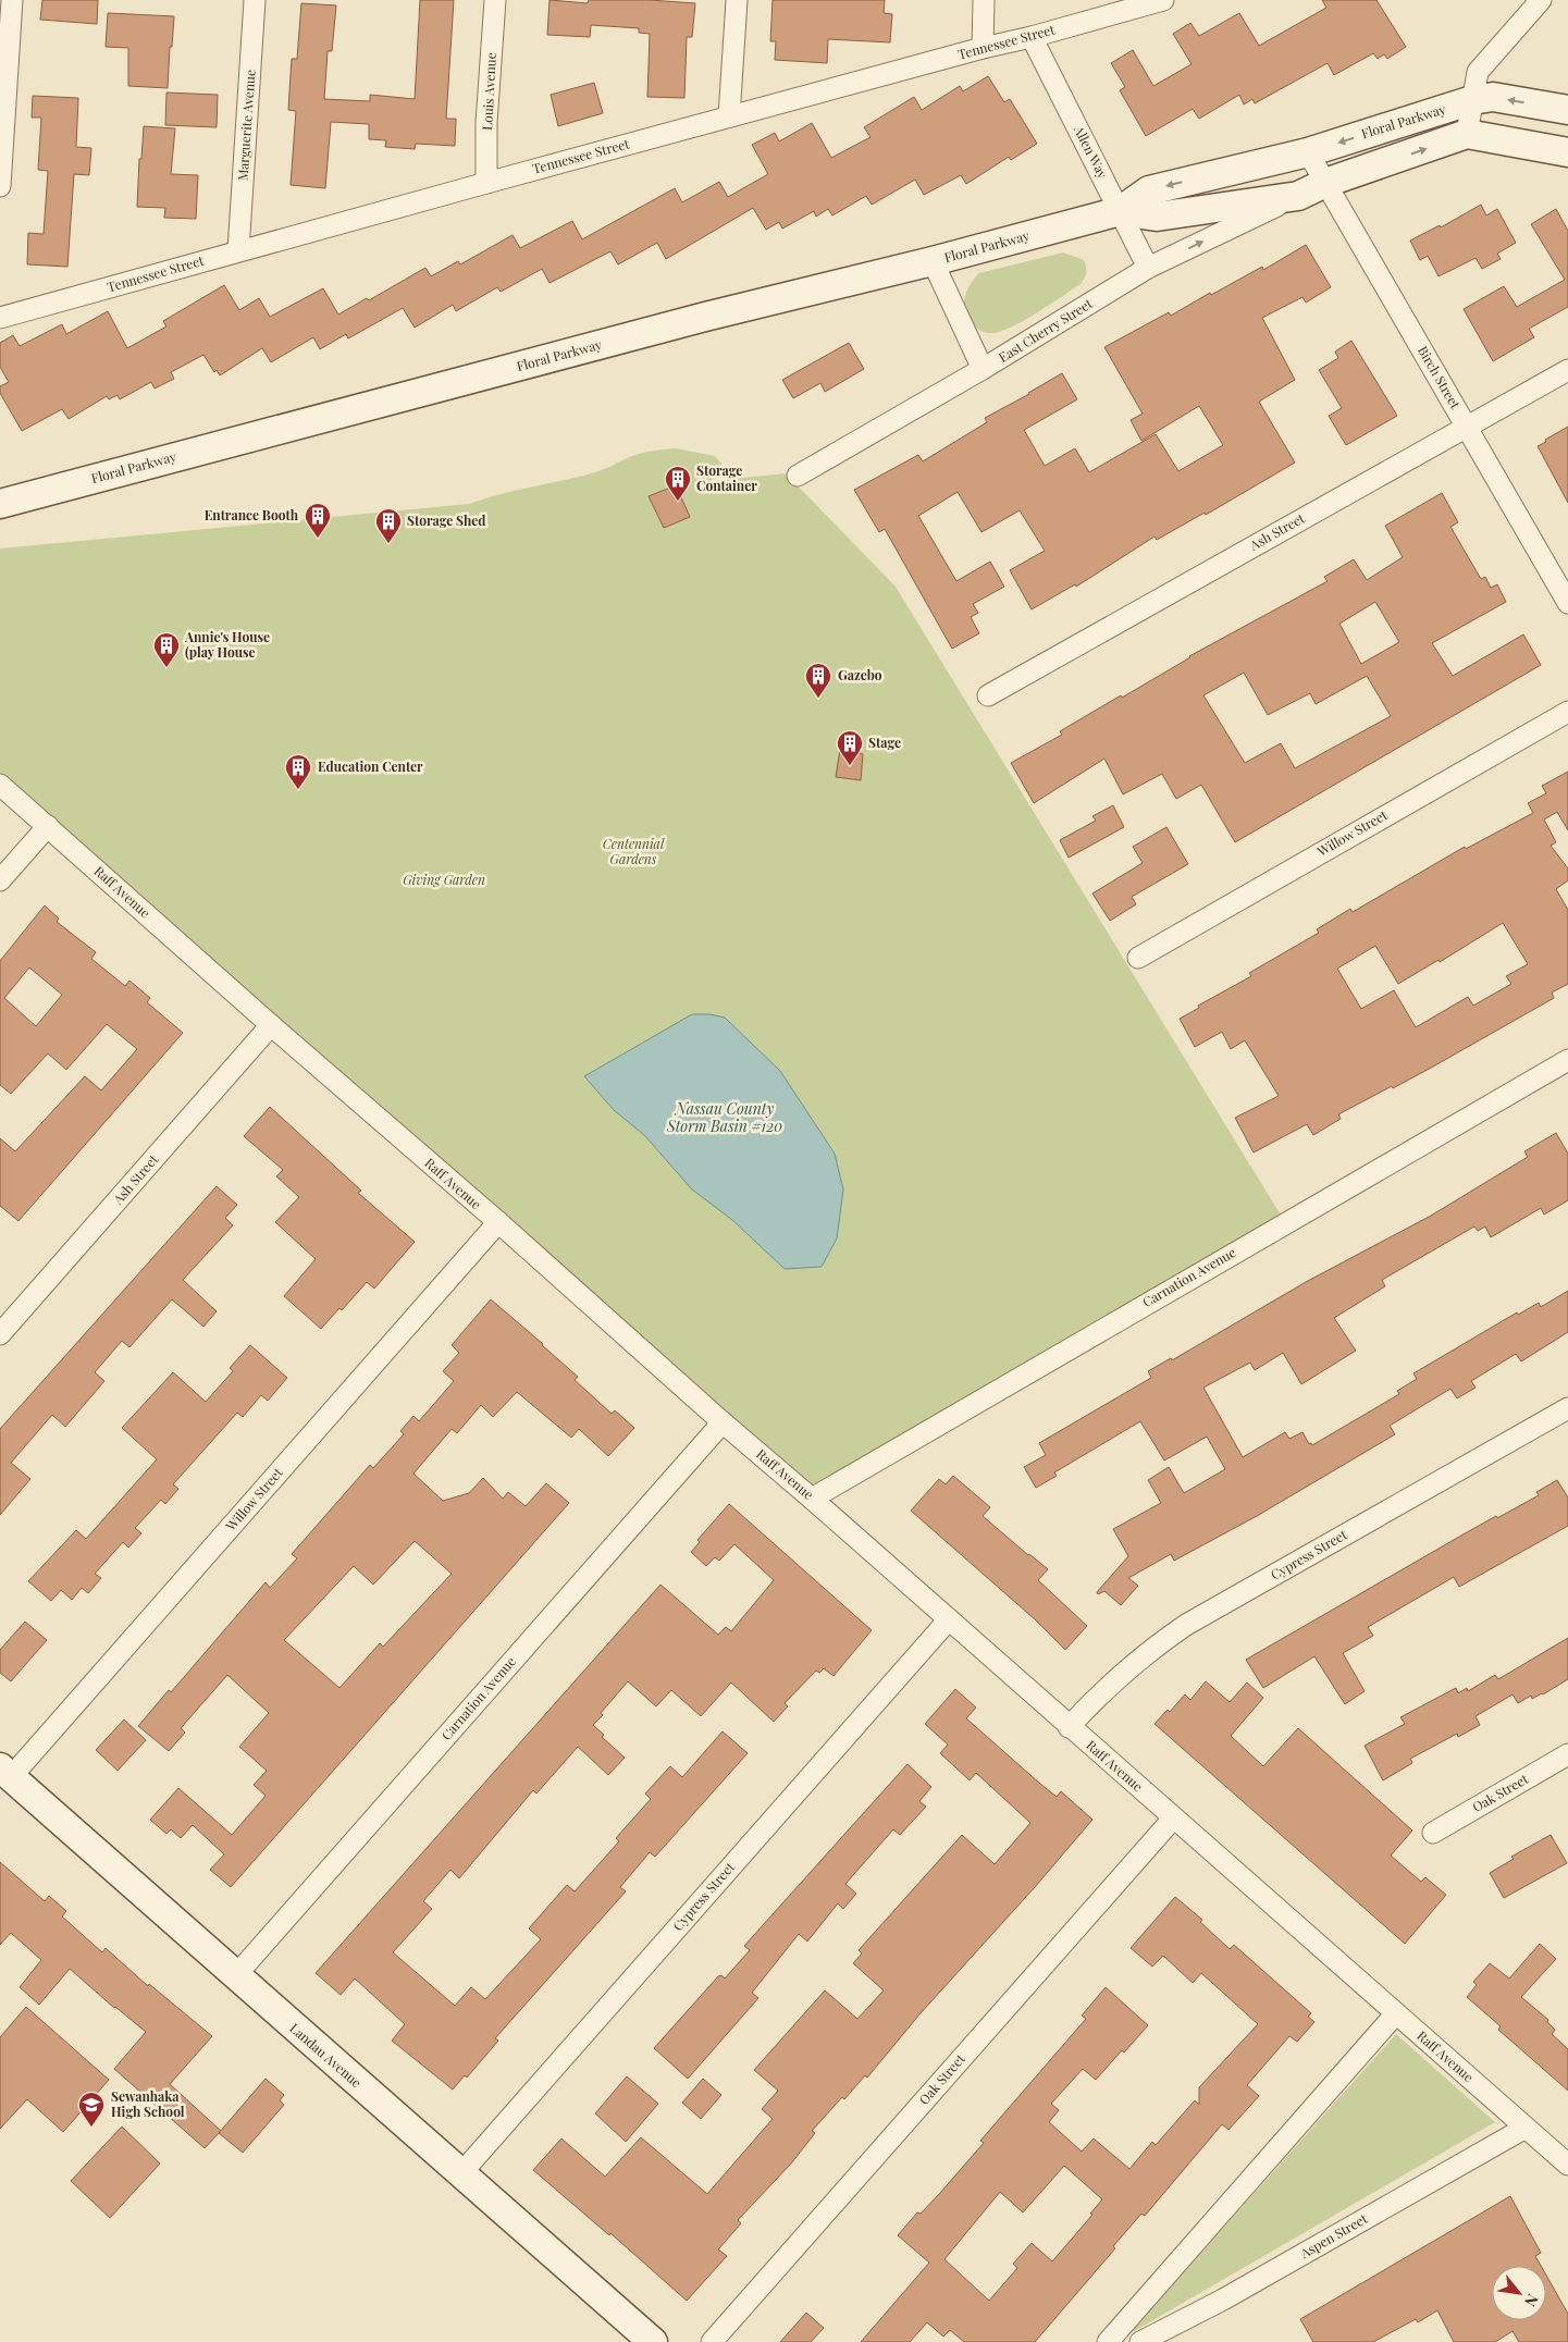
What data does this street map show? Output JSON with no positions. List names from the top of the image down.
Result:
{
  "streets": {
    "street": [
      "Tennessee Street",
      "Louis Avenue",
      "Floral Parkway",
      "Marguerite Avenue",
      "Allen Way",
      "East Cherry Street",
      "Birch Street",
      "Ash Street",
      "Willow Street",
      "Raff Avenue",
      "Carnation Avenue",
      "Cypress Street",
      "Oak Street",
      "Landau Avenue",
      "Aspen Street"
    ]
  },
  "crossings": [
    ["Tennessee Street", "Louis Avenue"],
    ["Tennessee Street", "Marguerite Avenue"],
    ["Tennessee Street", "Allen Way"],
    ["Floral Parkway", "Allen Way"],
    ["Floral Parkway", "East Cherry Street"],
    ["Floral Parkway", "Birch Street"],
    ["Allen Way", "East Cherry Street"],
    ["Birch Street", "Ash Street"],
    ["Ash Street", "Raff Avenue"],
    ["Willow Street", "Raff Avenue"],
    ["Willow Street", "Landau Avenue"],
    ["Raff Avenue", "Carnation Avenue"],
    ["Raff Avenue", "Cypress Street"],
    ["Raff Avenue", "Oak Street"],
    ["Raff Avenue", "Aspen Street"],
    ["Carnation Avenue", "Landau Avenue"],
    ["Cypress Street", "Landau Avenue"]
  ],
  "water": ["Nassau County Storm Basin #120"],
  "parks": ["Centennial Gardens", "Giving Garden"],
  "places": {
    "building": [
      "Storage Container",
      "Entrance Booth",
      "Storage Shed",
      "Annie's House (play House",
      "Gazebo",
      "Stage",
      "Education Center"
    ],
    "school or university": ["Sewanhaka High School"]
  },
  "north": "bottom right"
}
